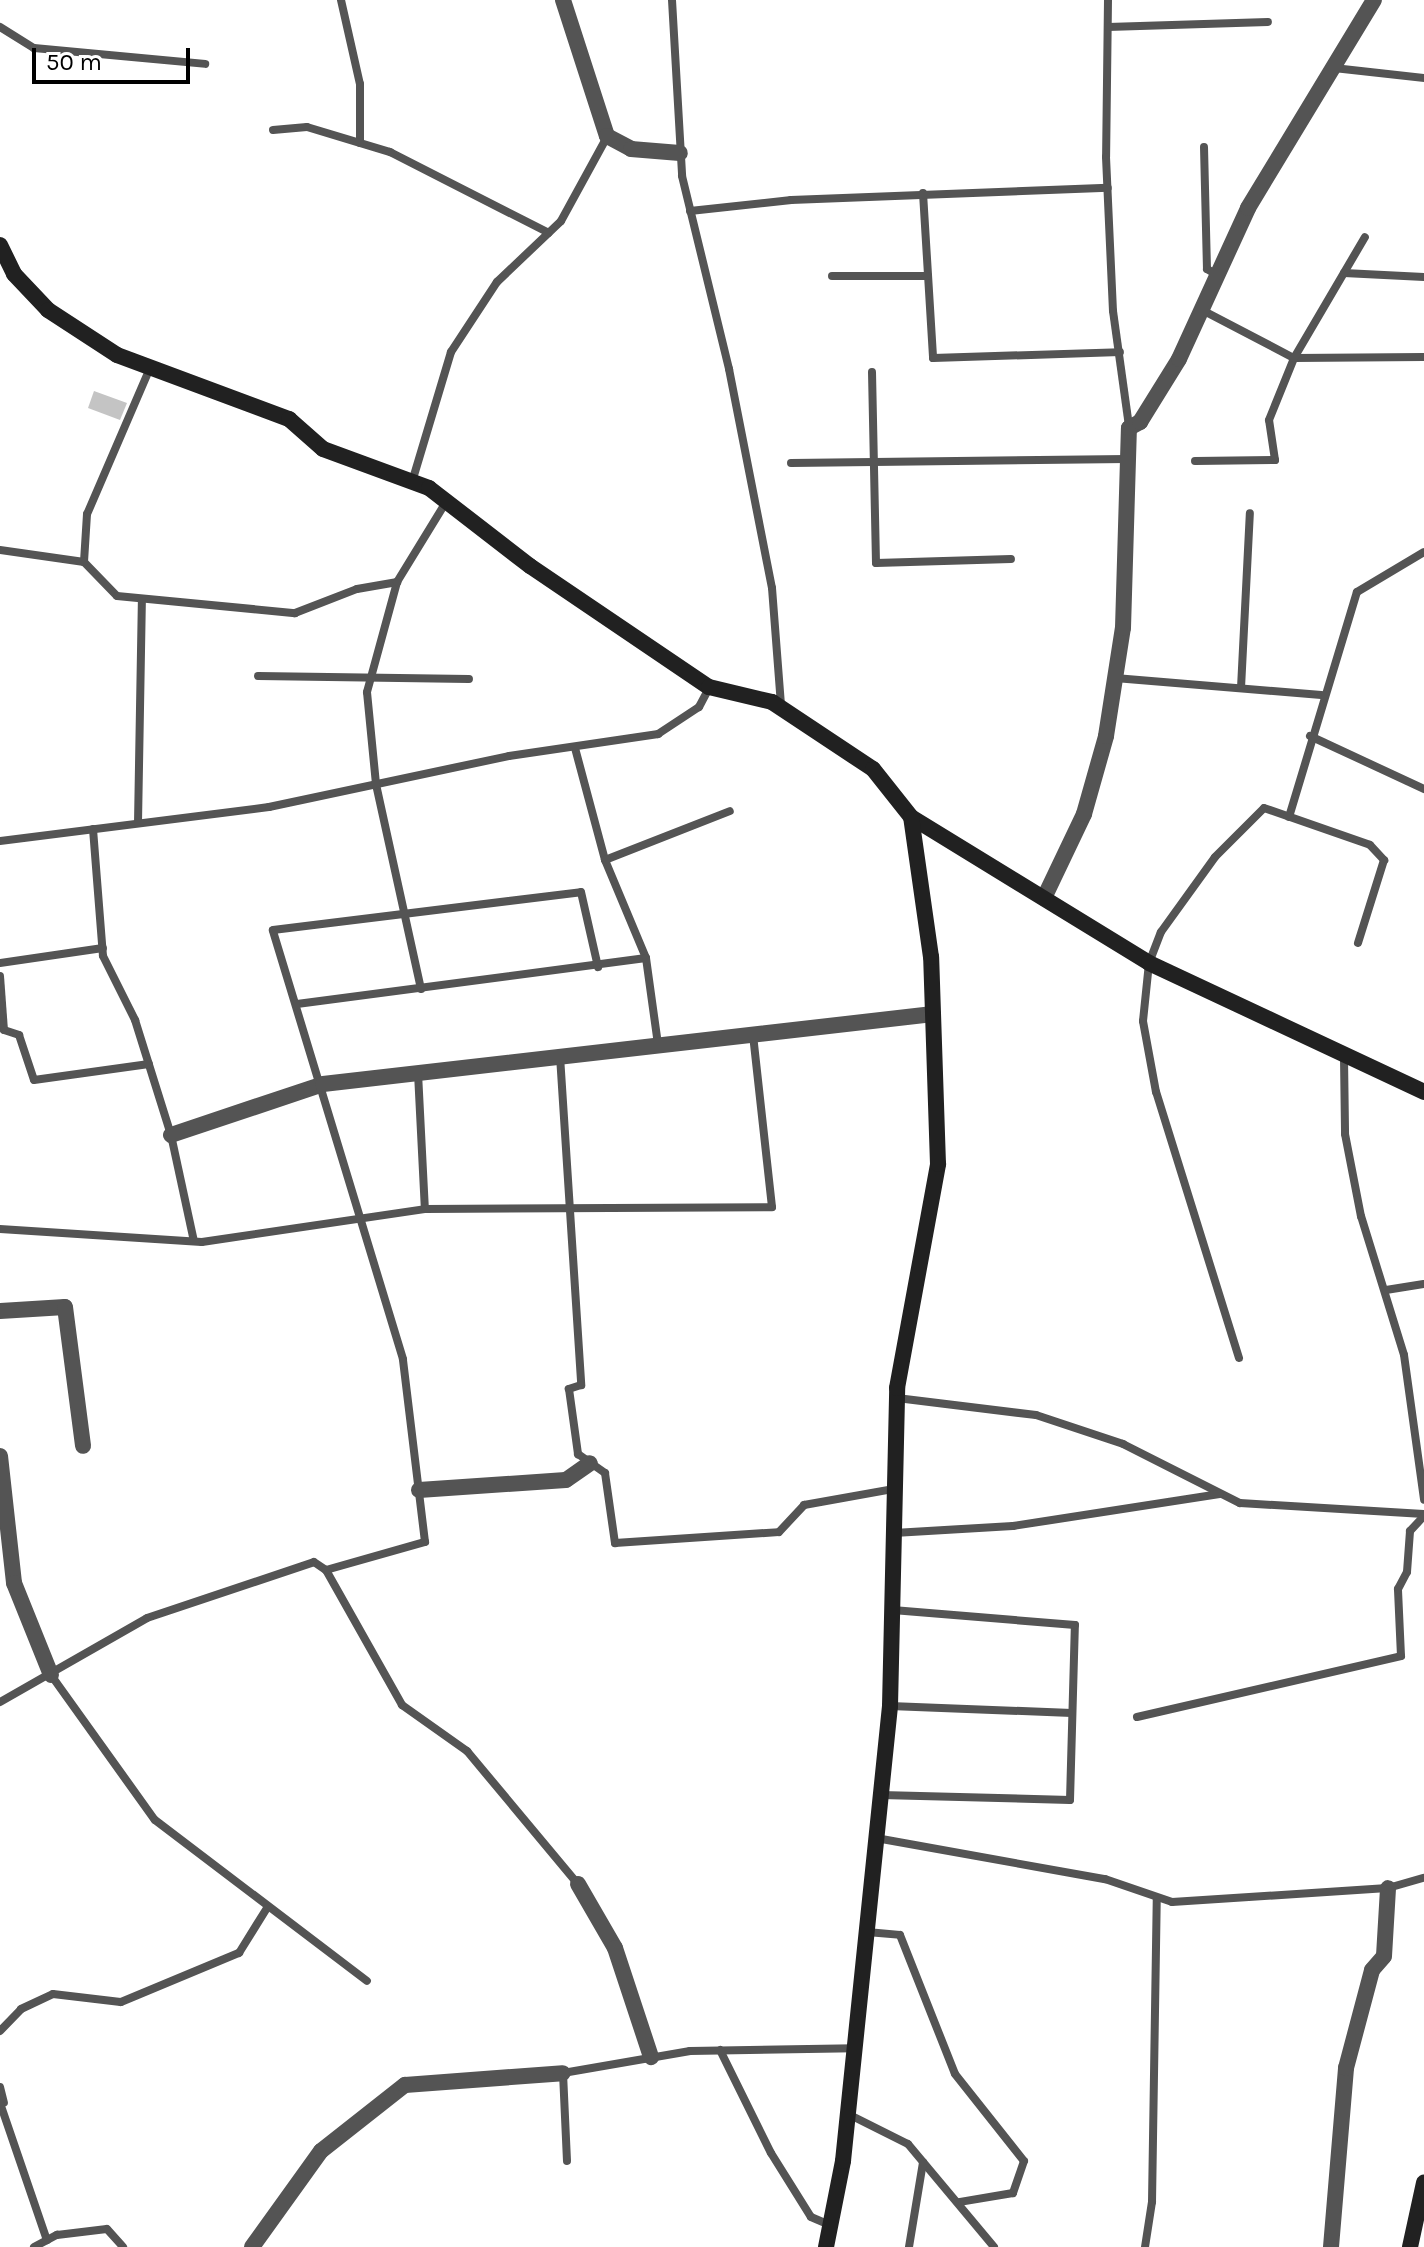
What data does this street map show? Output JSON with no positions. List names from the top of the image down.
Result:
{
  "scale_bar": "50 m"
}
